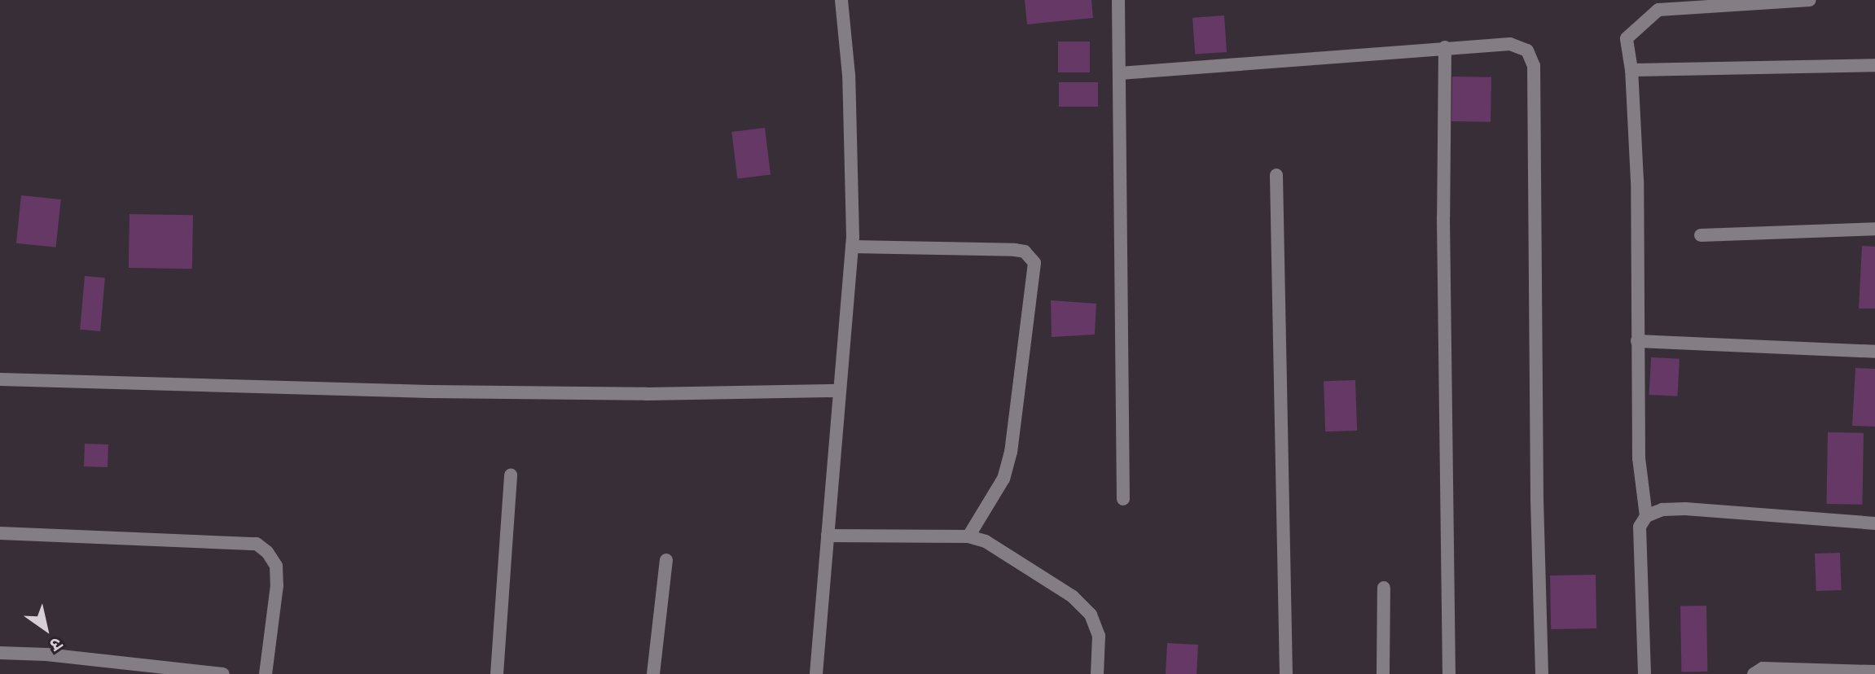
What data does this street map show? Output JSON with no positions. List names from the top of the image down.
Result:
{
  "north": "bottom right"
}
